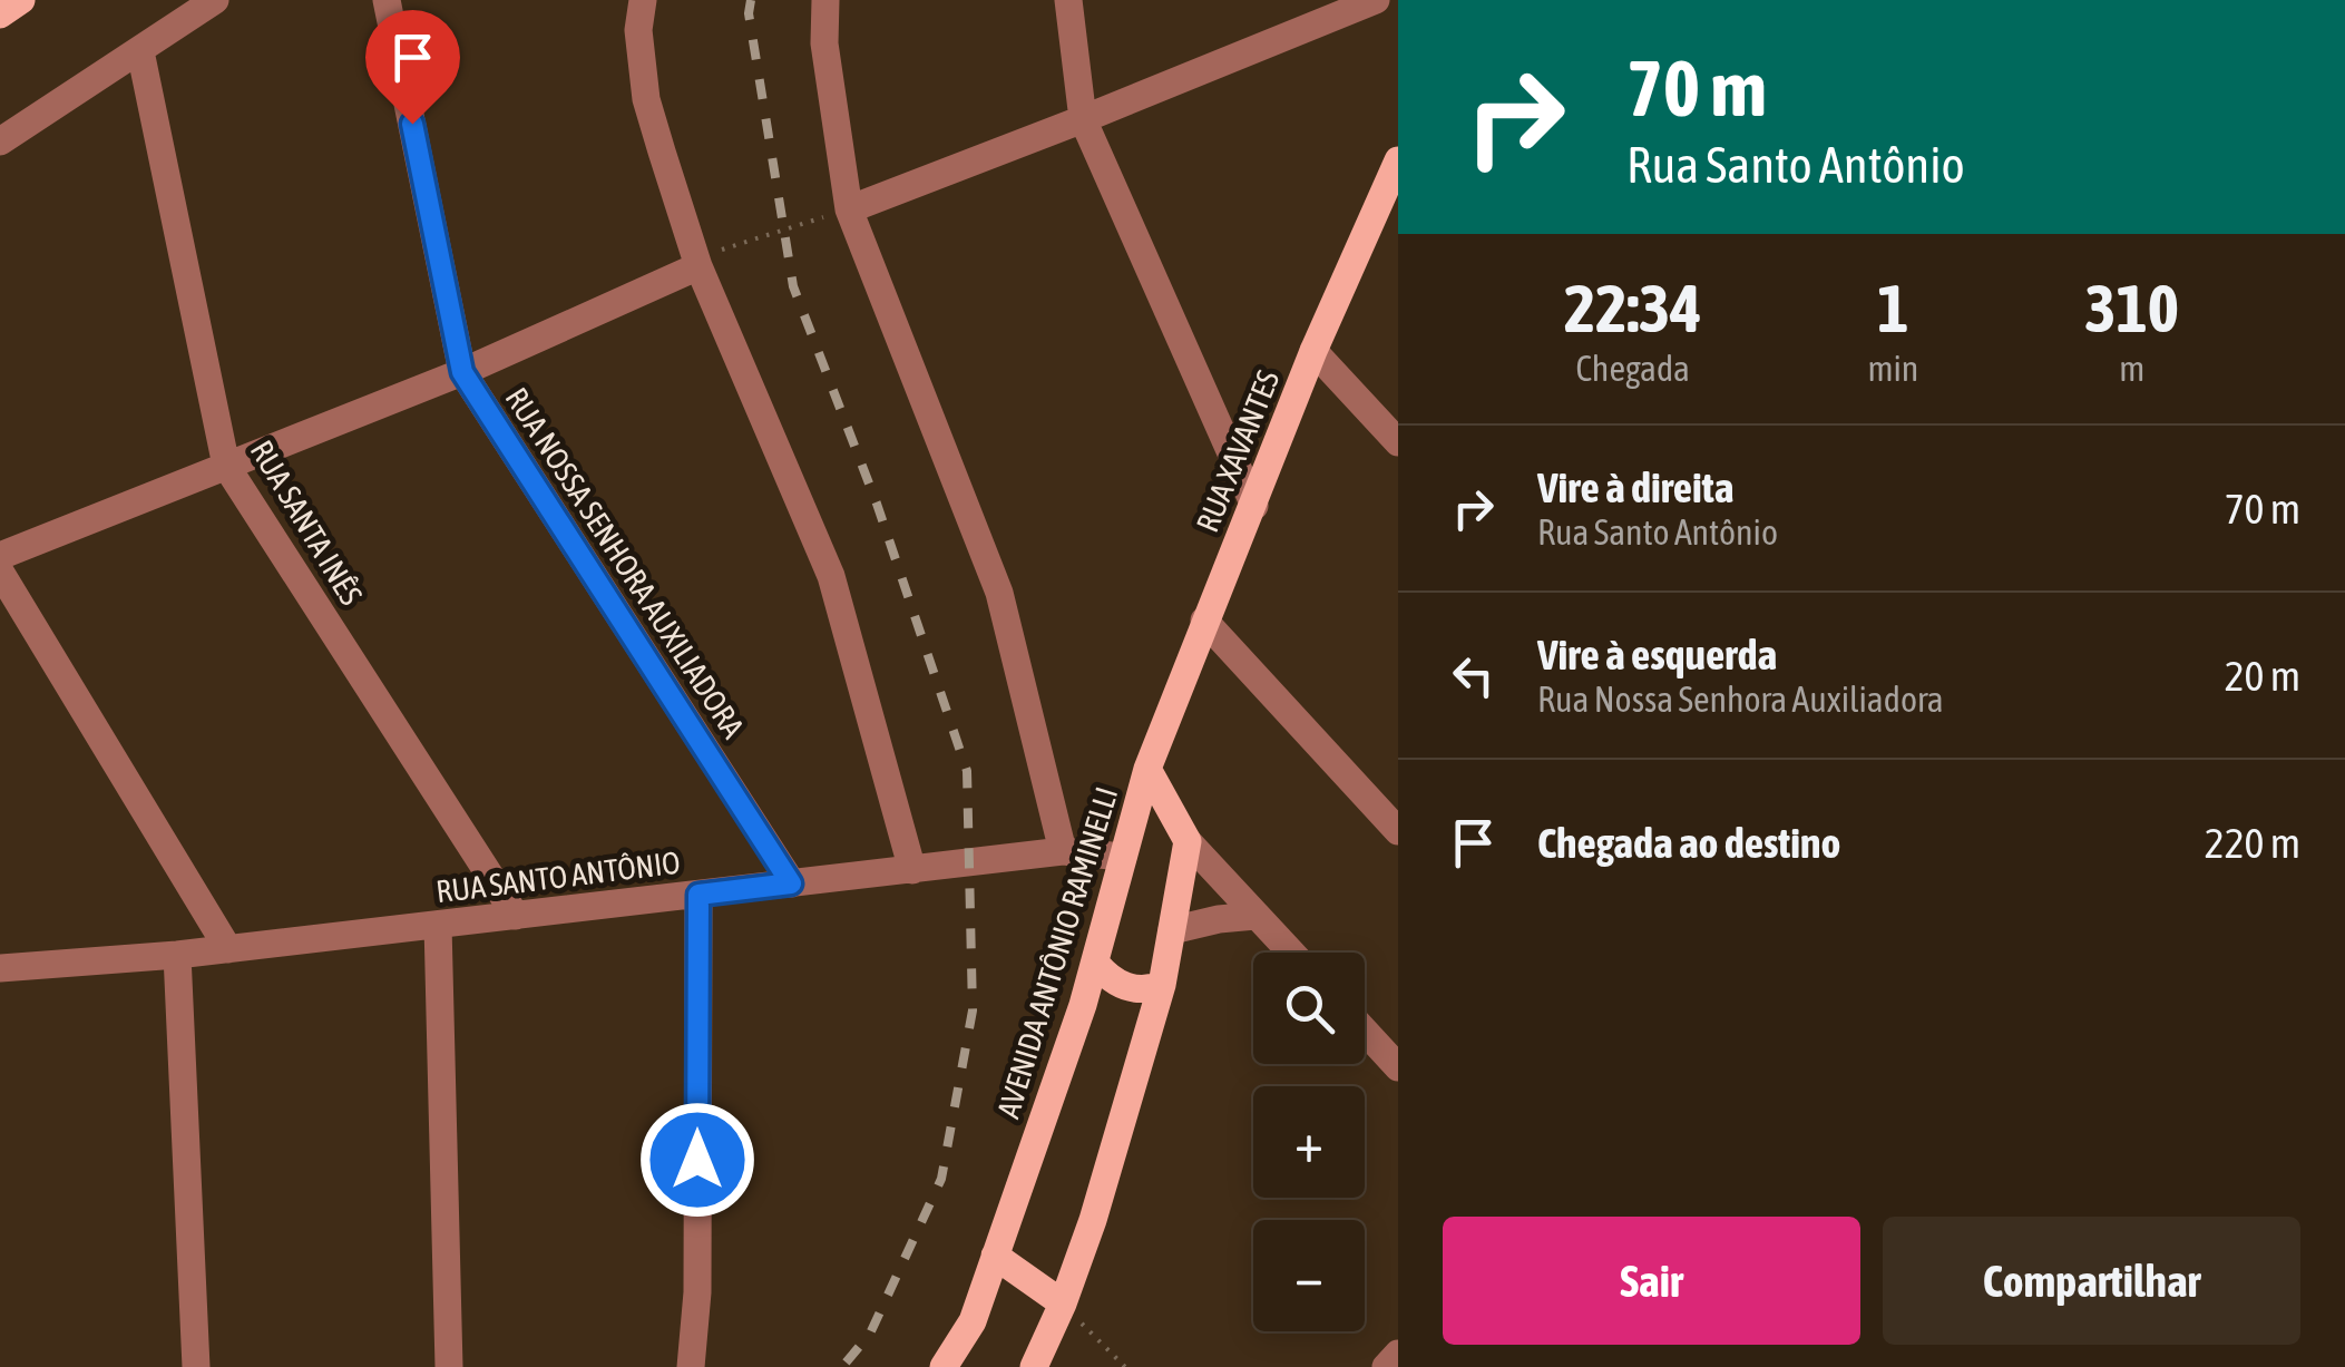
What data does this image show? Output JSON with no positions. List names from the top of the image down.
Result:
{
  "streets": {
    "main road": ["RUA XAVANTES", "AVENIDA ANTÔNIO RAMINELLI"],
    "street": ["RUA SANTA INÊS", "RUA NOSSA SENHORA AUXILIADORA", "RUA SANTO ANTÔNIO"]
  },
  "crossings": [
    ["RUA XAVANTES", "AVENIDA ANTÔNIO RAMINELLI"],
    ["RUA SANTA INÊS", "RUA SANTO ANTÔNIO"],
    ["RUA NOSSA SENHORA AUXILIADORA", "RUA SANTO ANTÔNIO"],
    ["RUA SANTO ANTÔNIO", "AVENIDA ANTÔNIO RAMINELLI"]
  ],
  "page": {
    "turn": ["70 m", "Rua Santo Antônio"],
    "eta": [
      "22:34",
      "Chegada",
      "1",
      "min",
      "310",
      "m"
    ],
    "list": [
      {
        "name": "Vire à direita",
        "note": "Rua Santo Antônio",
        "value": "70 m"
      },
      {
        "name": "Vire à esquerda",
        "note": "Rua Nossa Senhora Auxiliadora",
        "value": "20 m"
      },
      {
        "name": "Chegada ao destino",
        "value": "220 m"
      }
    ],
    "map_buttons": ["+", "−"],
    "buttons": ["Sair", "Compartilhar"]
  }
}
